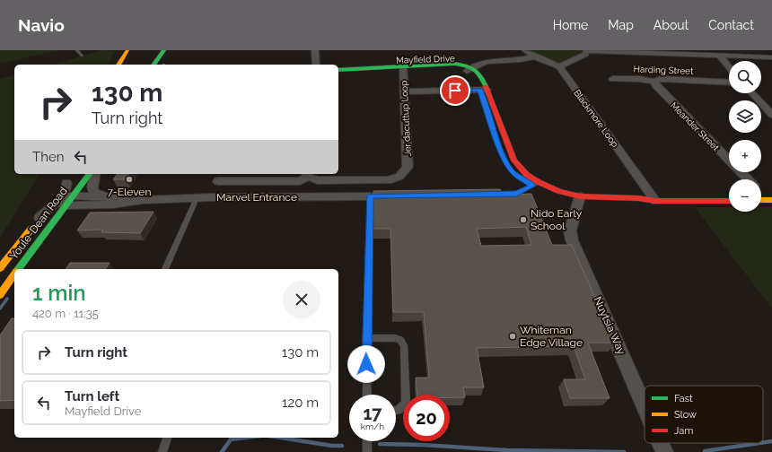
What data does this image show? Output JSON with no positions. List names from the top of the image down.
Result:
{
  "streets": {
    "street": [
      "Mayfield Drive",
      "Harding Street",
      "Jer dacuttup Loop",
      "Blackmore Loop",
      "Meander Street",
      "Marvel Entrance",
      "Youle-Dean Road",
      "Nuytsia Way"
    ]
  },
  "crossings": [
    ["Mayfield Drive", "Jer dacuttup Loop"],
    ["Harding Street", "Meander Street"],
    ["Marvel Entrance", "Youle-Dean Road"]
  ],
  "places": ["7-Eleven", "Nido Early School", "Whiteman Edge Village"],
  "legend": ["Fast", "Slow", "Jam"],
  "page": {
    "header": "Navio",
    "nav": [
      "Home",
      "Map",
      "About",
      "Contact"
    ],
    "map_buttons": ["+", "−"],
    "turn": ["130 m", "Turn right"],
    "then": "Then",
    "heading": ["1 min", "420 m · 11:35"],
    "list": [
      {
        "name": "Turn right",
        "value": "130 m"
      },
      {
        "name": "Turn left",
        "note": "Mayfield Drive",
        "value": "120 m"
      }
    ],
    "speed": "17 km/h",
    "limit": "20"
  }
}
